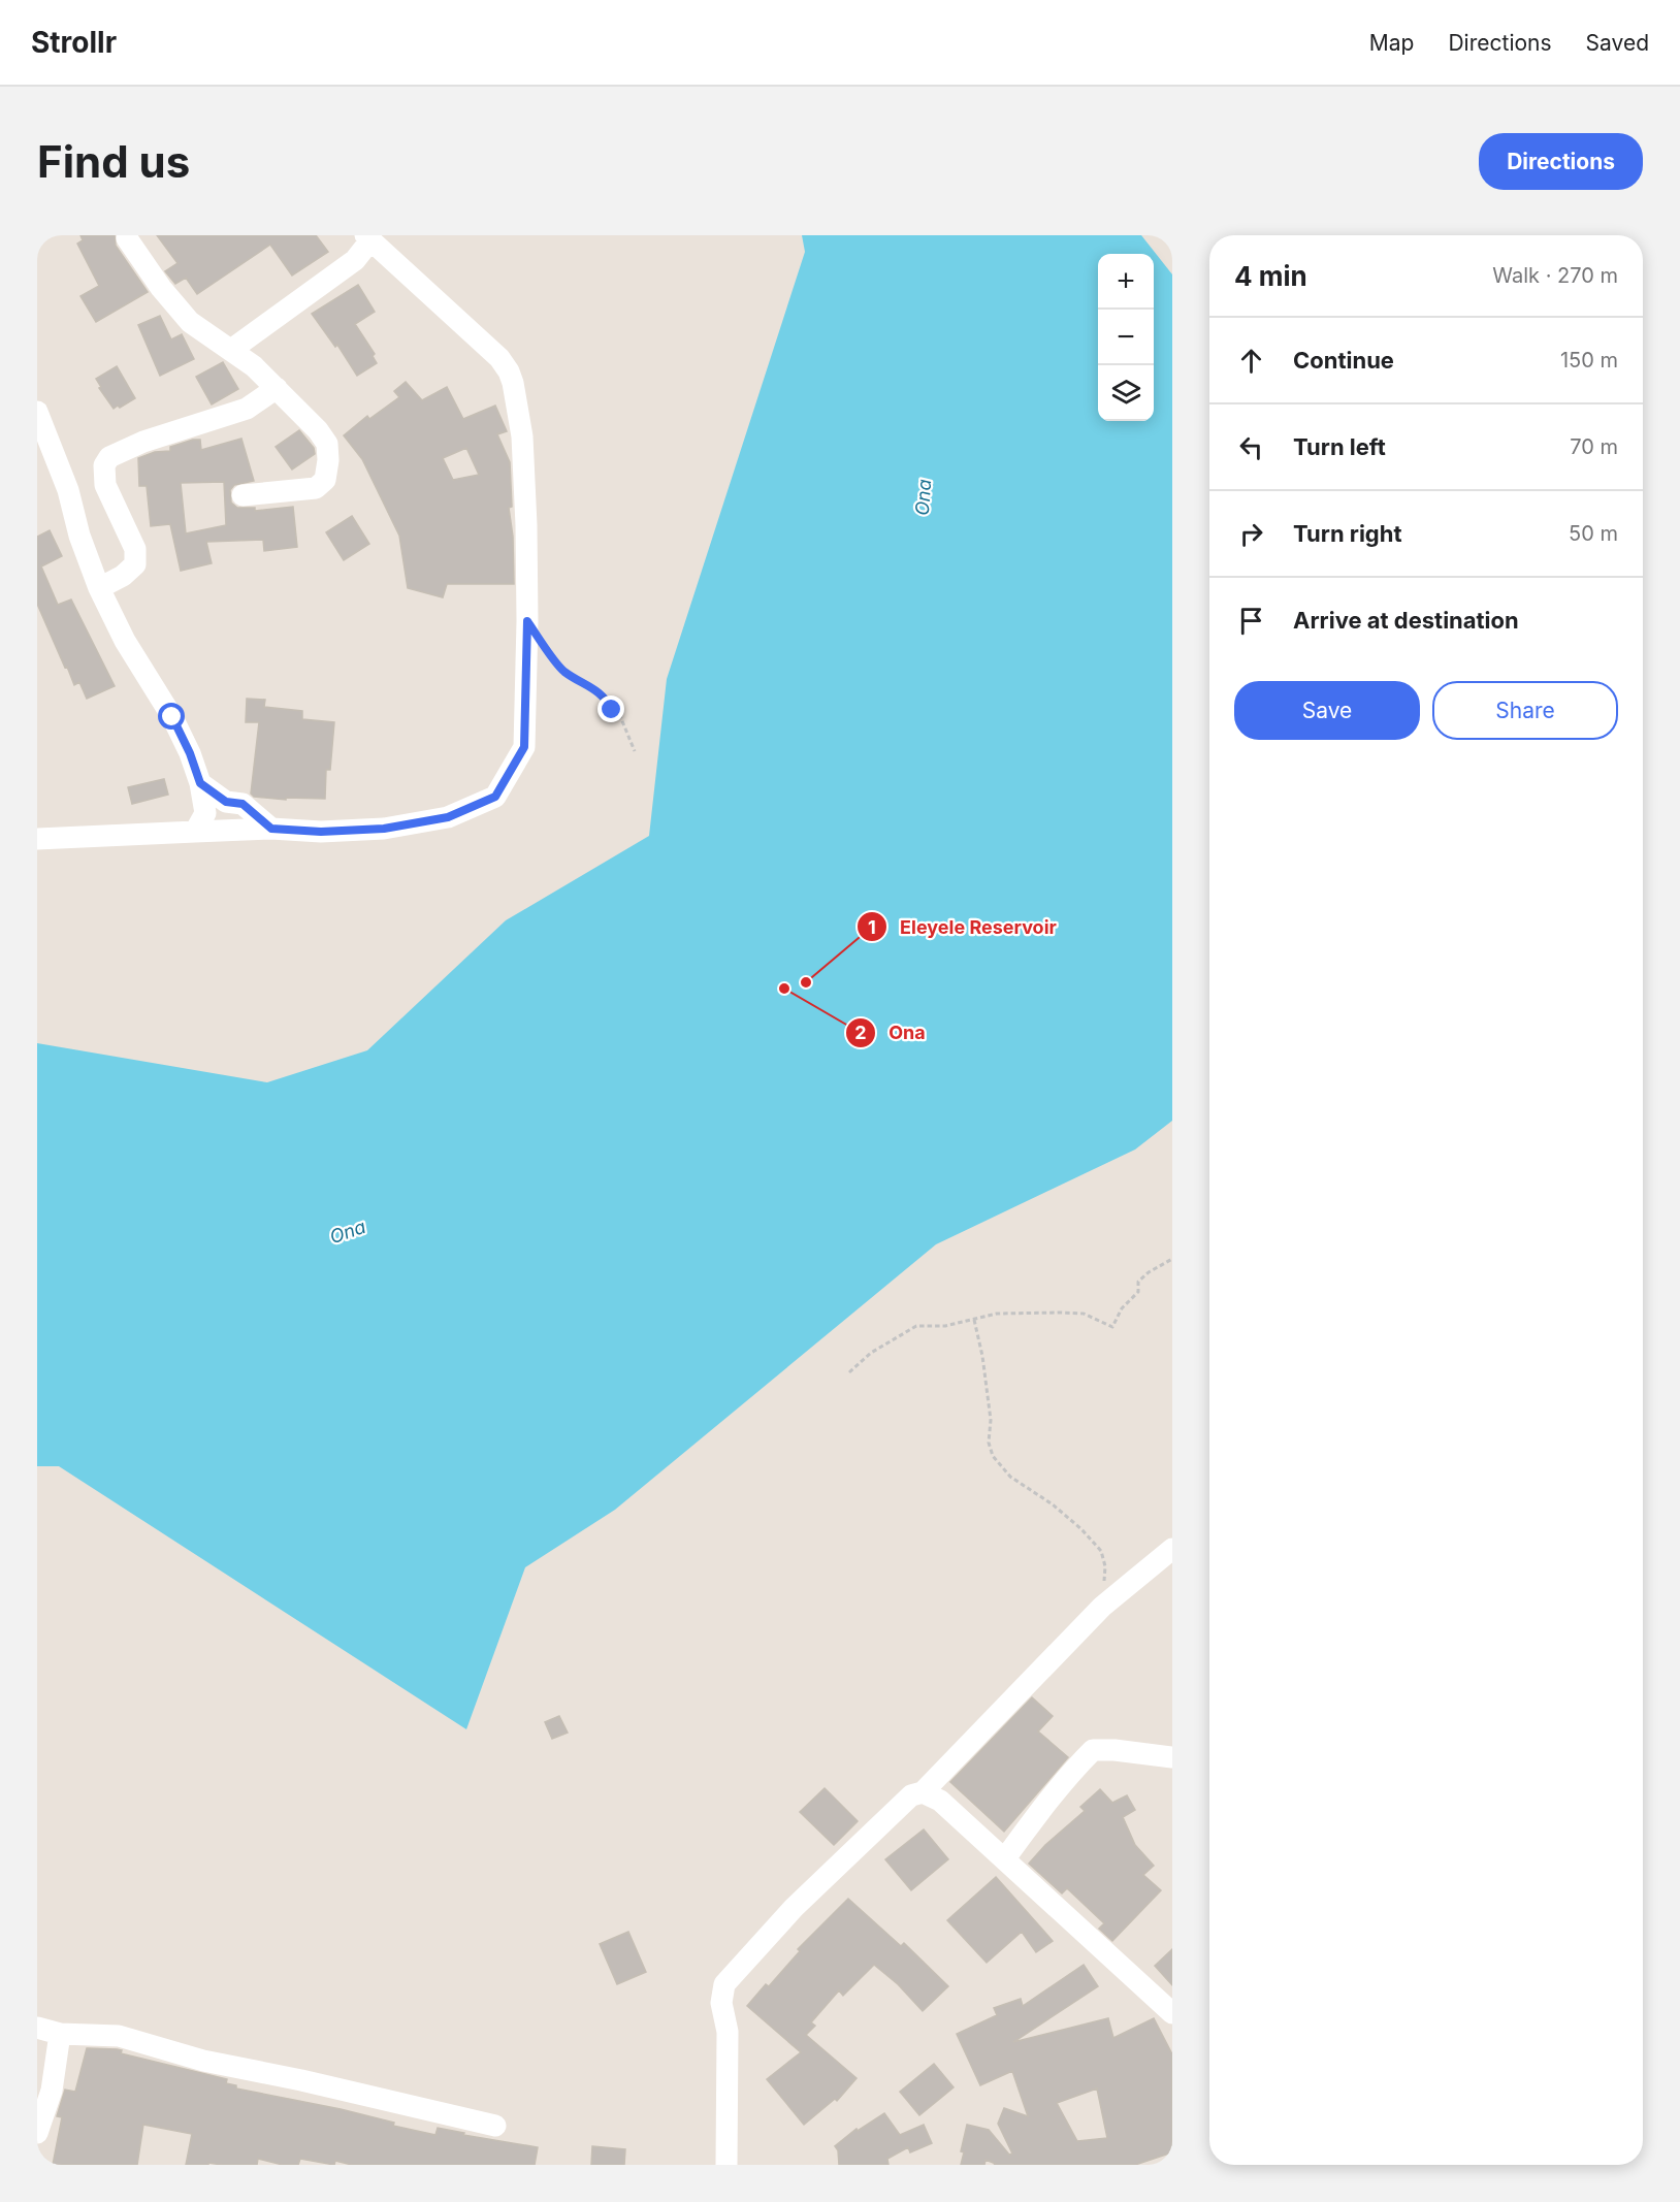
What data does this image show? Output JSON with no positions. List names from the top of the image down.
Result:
{
  "water": ["Ona"],
  "places": ["Eleyele Reservoir", "Ona"],
  "page": {
    "header": "Strollr",
    "nav": ["Map", "Directions", "Saved"],
    "buttons": [
      "Directions",
      ["Save", "Share"]
    ],
    "title": "Find us",
    "heading": ["4 min", "Walk · 270 m"],
    "map_buttons": ["+", "−"],
    "list": [
      ["Continue", "150 m"],
      ["Turn left", "70 m"],
      ["Turn right", "50 m"],
      "Arrive at destination"
    ]
  }
}
